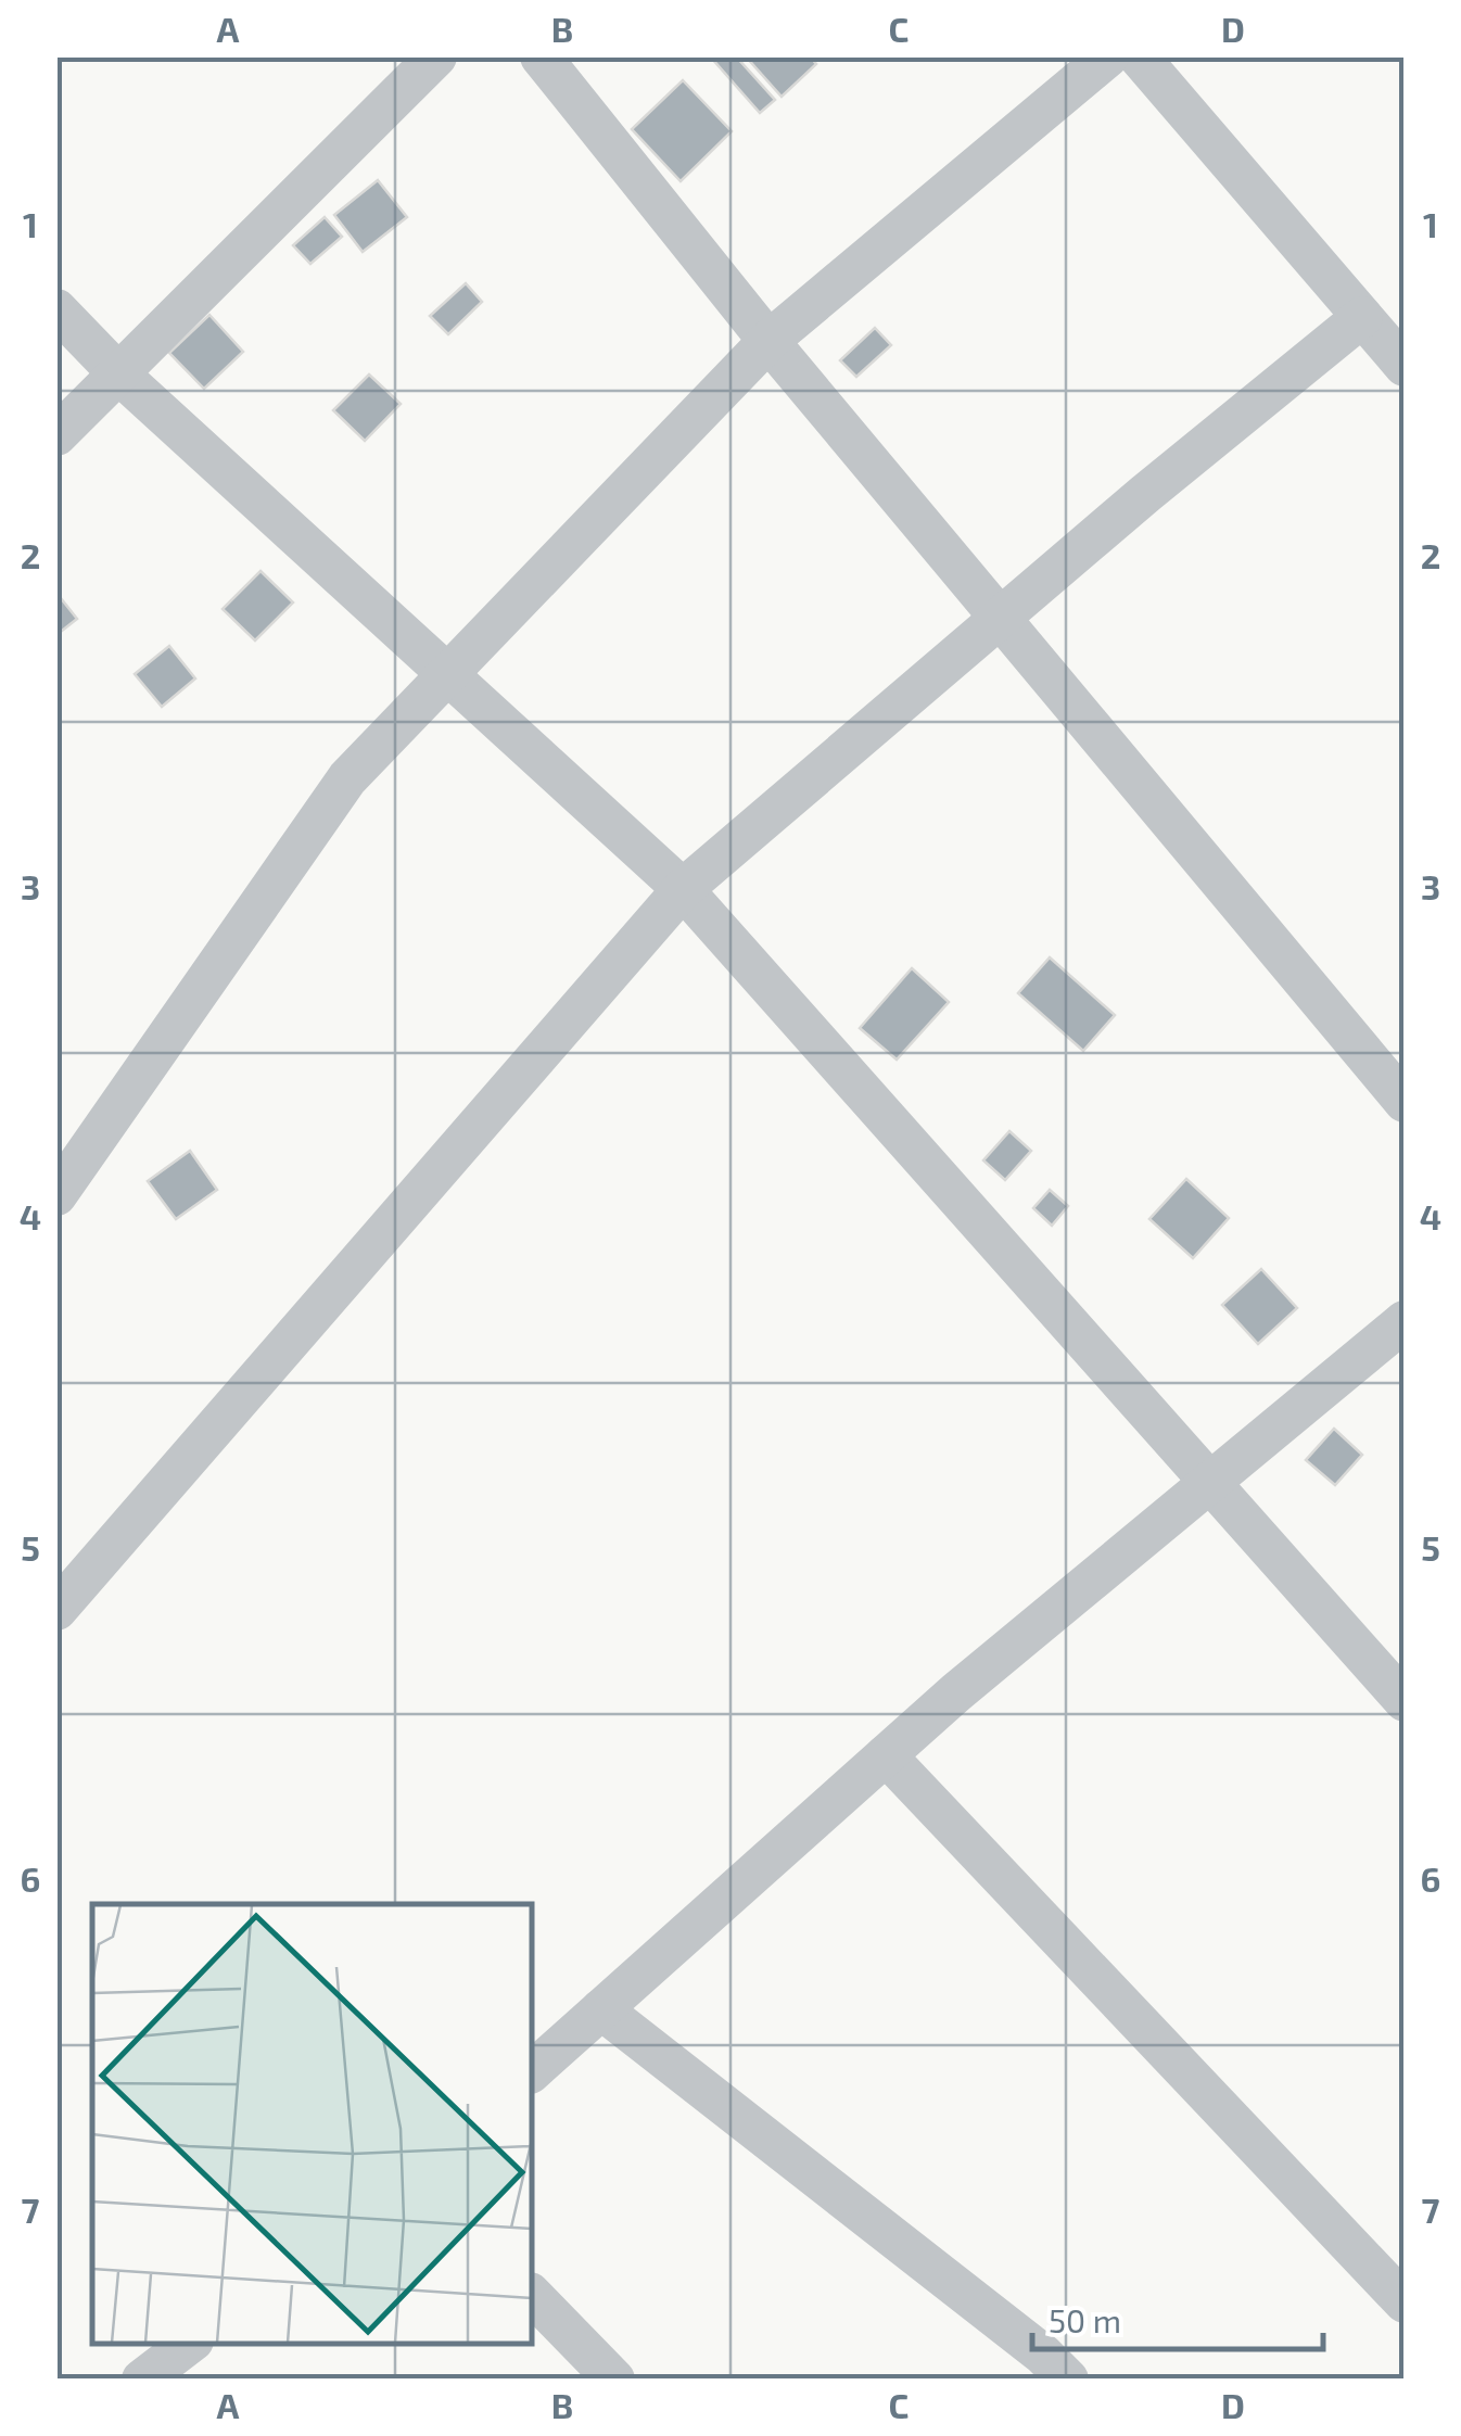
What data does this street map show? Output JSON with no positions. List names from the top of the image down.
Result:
{
  "scale_bar": "50 m",
  "grid": {
    "columns": [
      "A",
      "B",
      "C",
      "D"
    ],
    "rows": [
      "1",
      "2",
      "3",
      "4",
      "5",
      "6",
      "7"
    ]
  }
}
